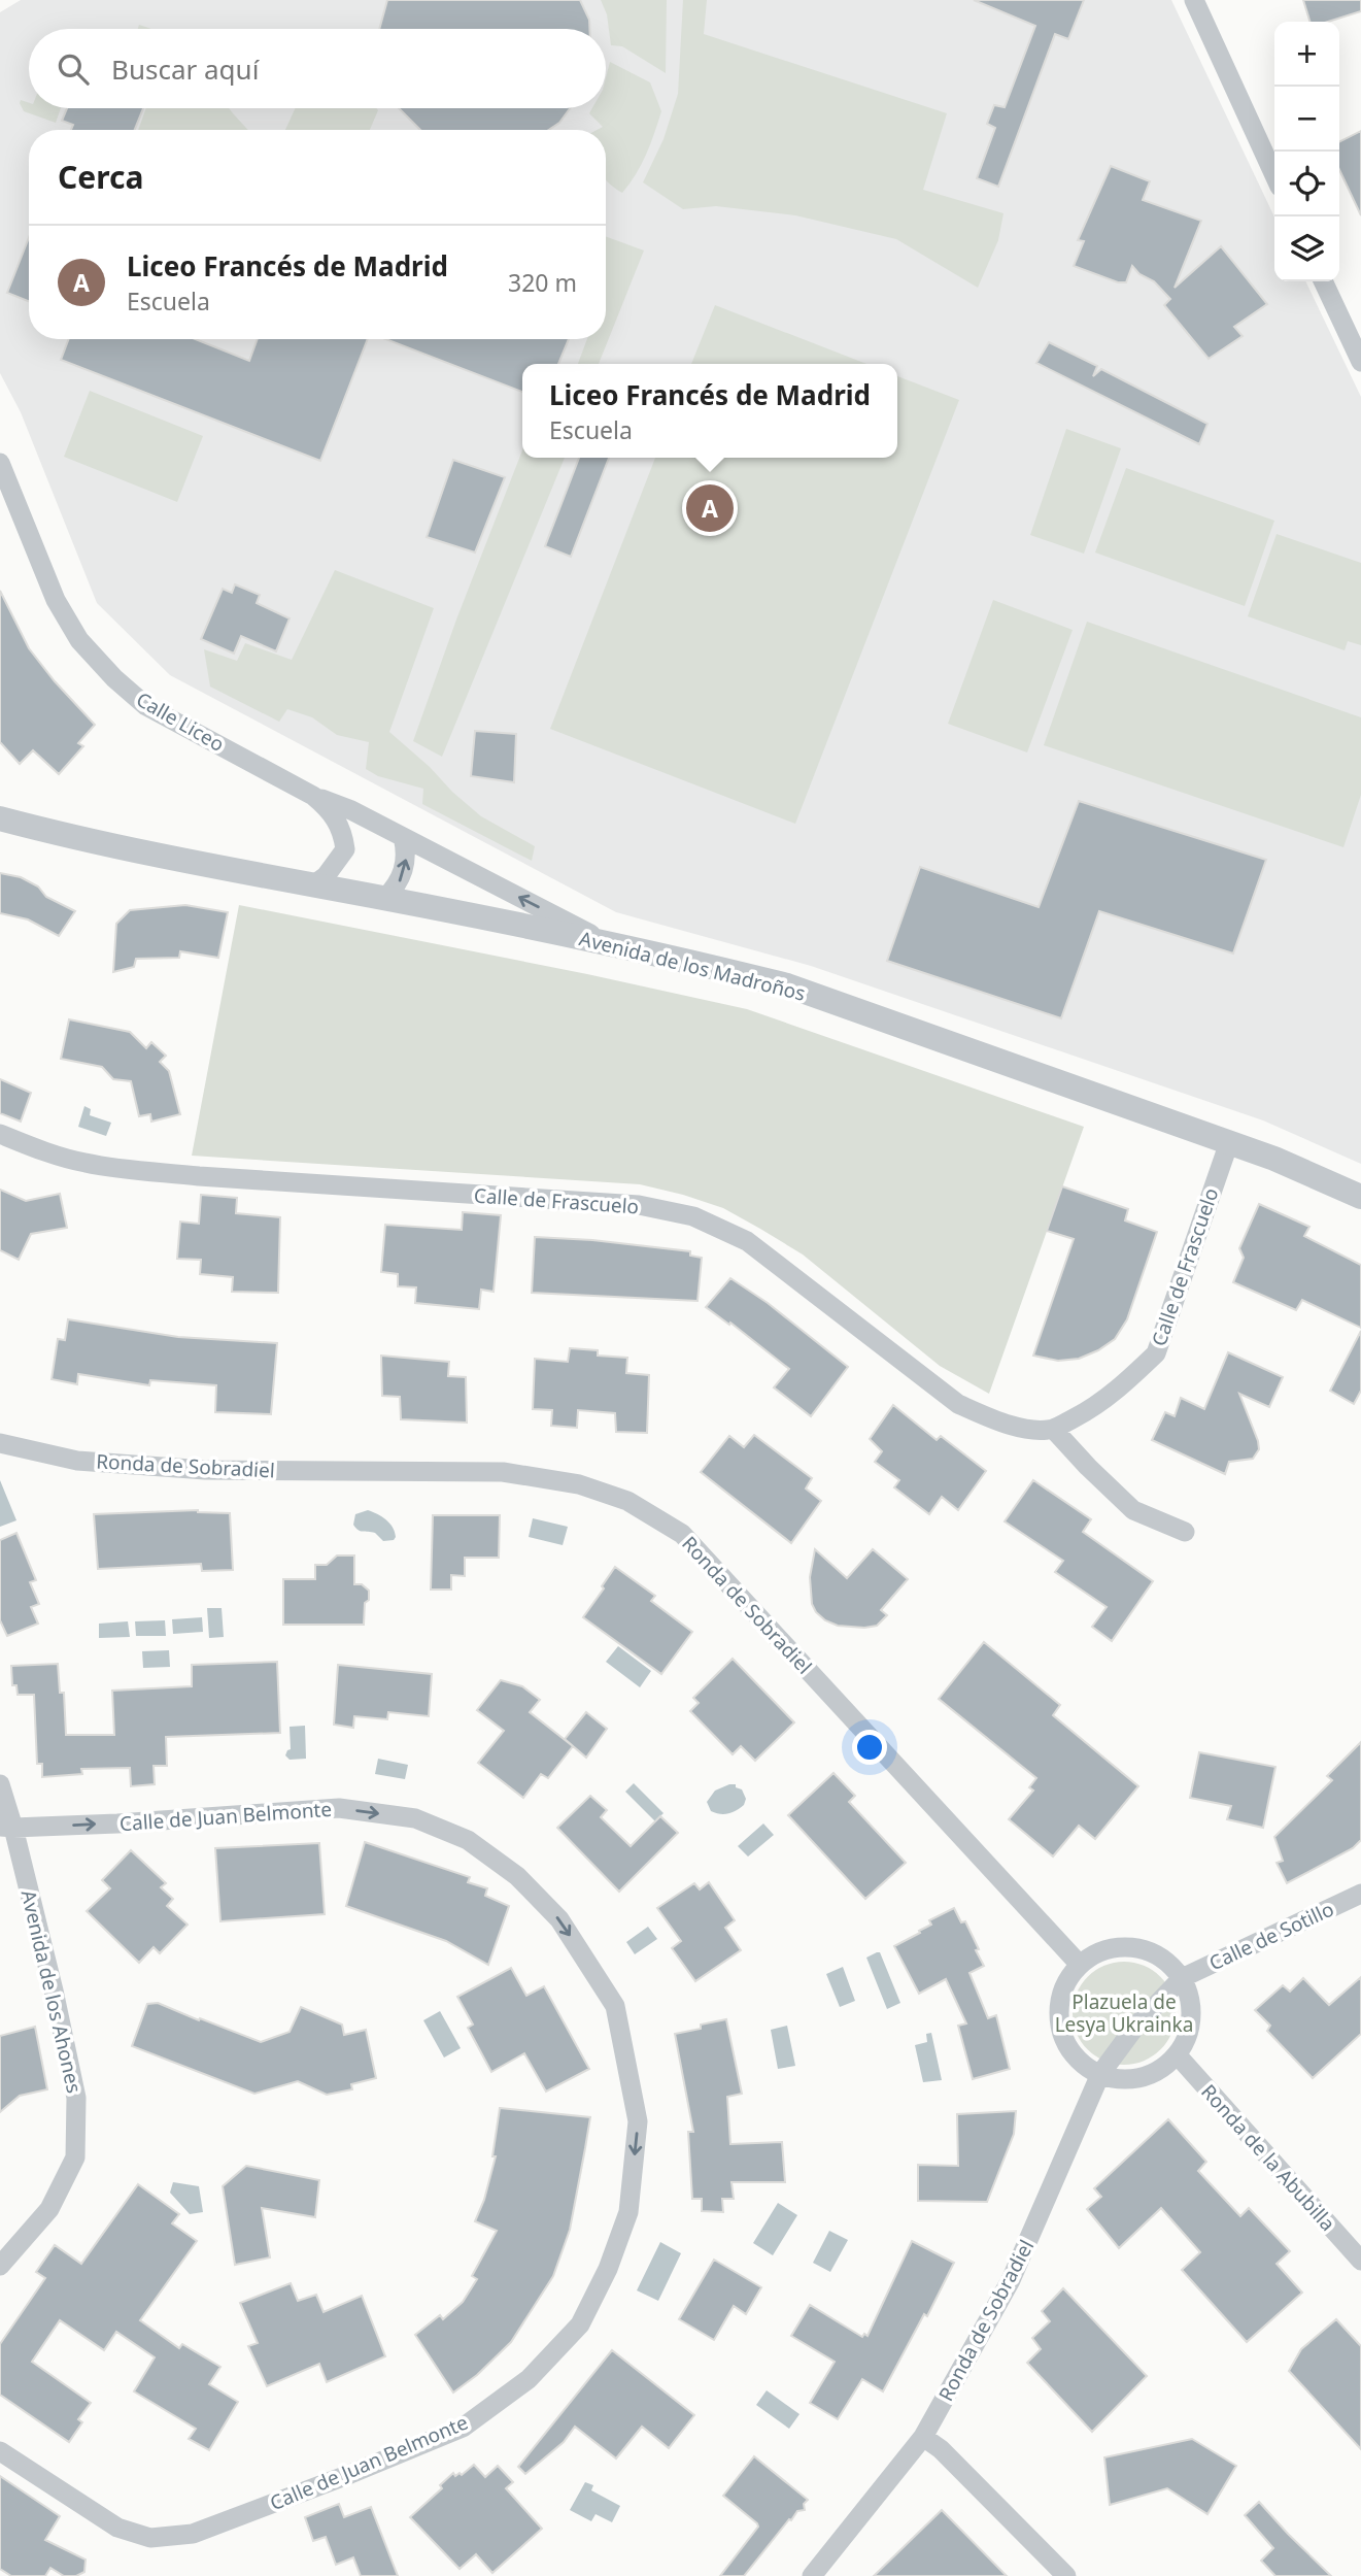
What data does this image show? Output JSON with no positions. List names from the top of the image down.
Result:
{
  "streets": {
    "street": [
      "Calle Liceo",
      "Avenida de los Madroños",
      "Calle de Frascuelo",
      "Ronda de Sobradiel",
      "Calle de Juan Belmonte",
      "Calle de Sotillo",
      "Avenida de los Ahones",
      "Ronda de la Abubilla"
    ]
  },
  "crossings": [
    ["Calle Liceo", "Avenida de los Madroños"],
    ["Avenida de los Madroños", "Calle de Frascuelo"],
    ["Ronda de Sobradiel", "Calle de Sotillo"],
    ["Calle de Juan Belmonte", "Avenida de los Ahones"]
  ],
  "parks": ["Plazuela de Lesya Ukrainka"],
  "page": {
    "map_buttons": ["+", "−"],
    "search": "Buscar aquí",
    "heading": "Cerca",
    "list": [
      {
        "mark": "A",
        "name": "Liceo Francés de Madrid",
        "note": "Escuela",
        "value": "320 m"
      }
    ],
    "popup": ["Liceo Francés de Madrid", "Escuela"],
    "pins": "A"
  }
}
